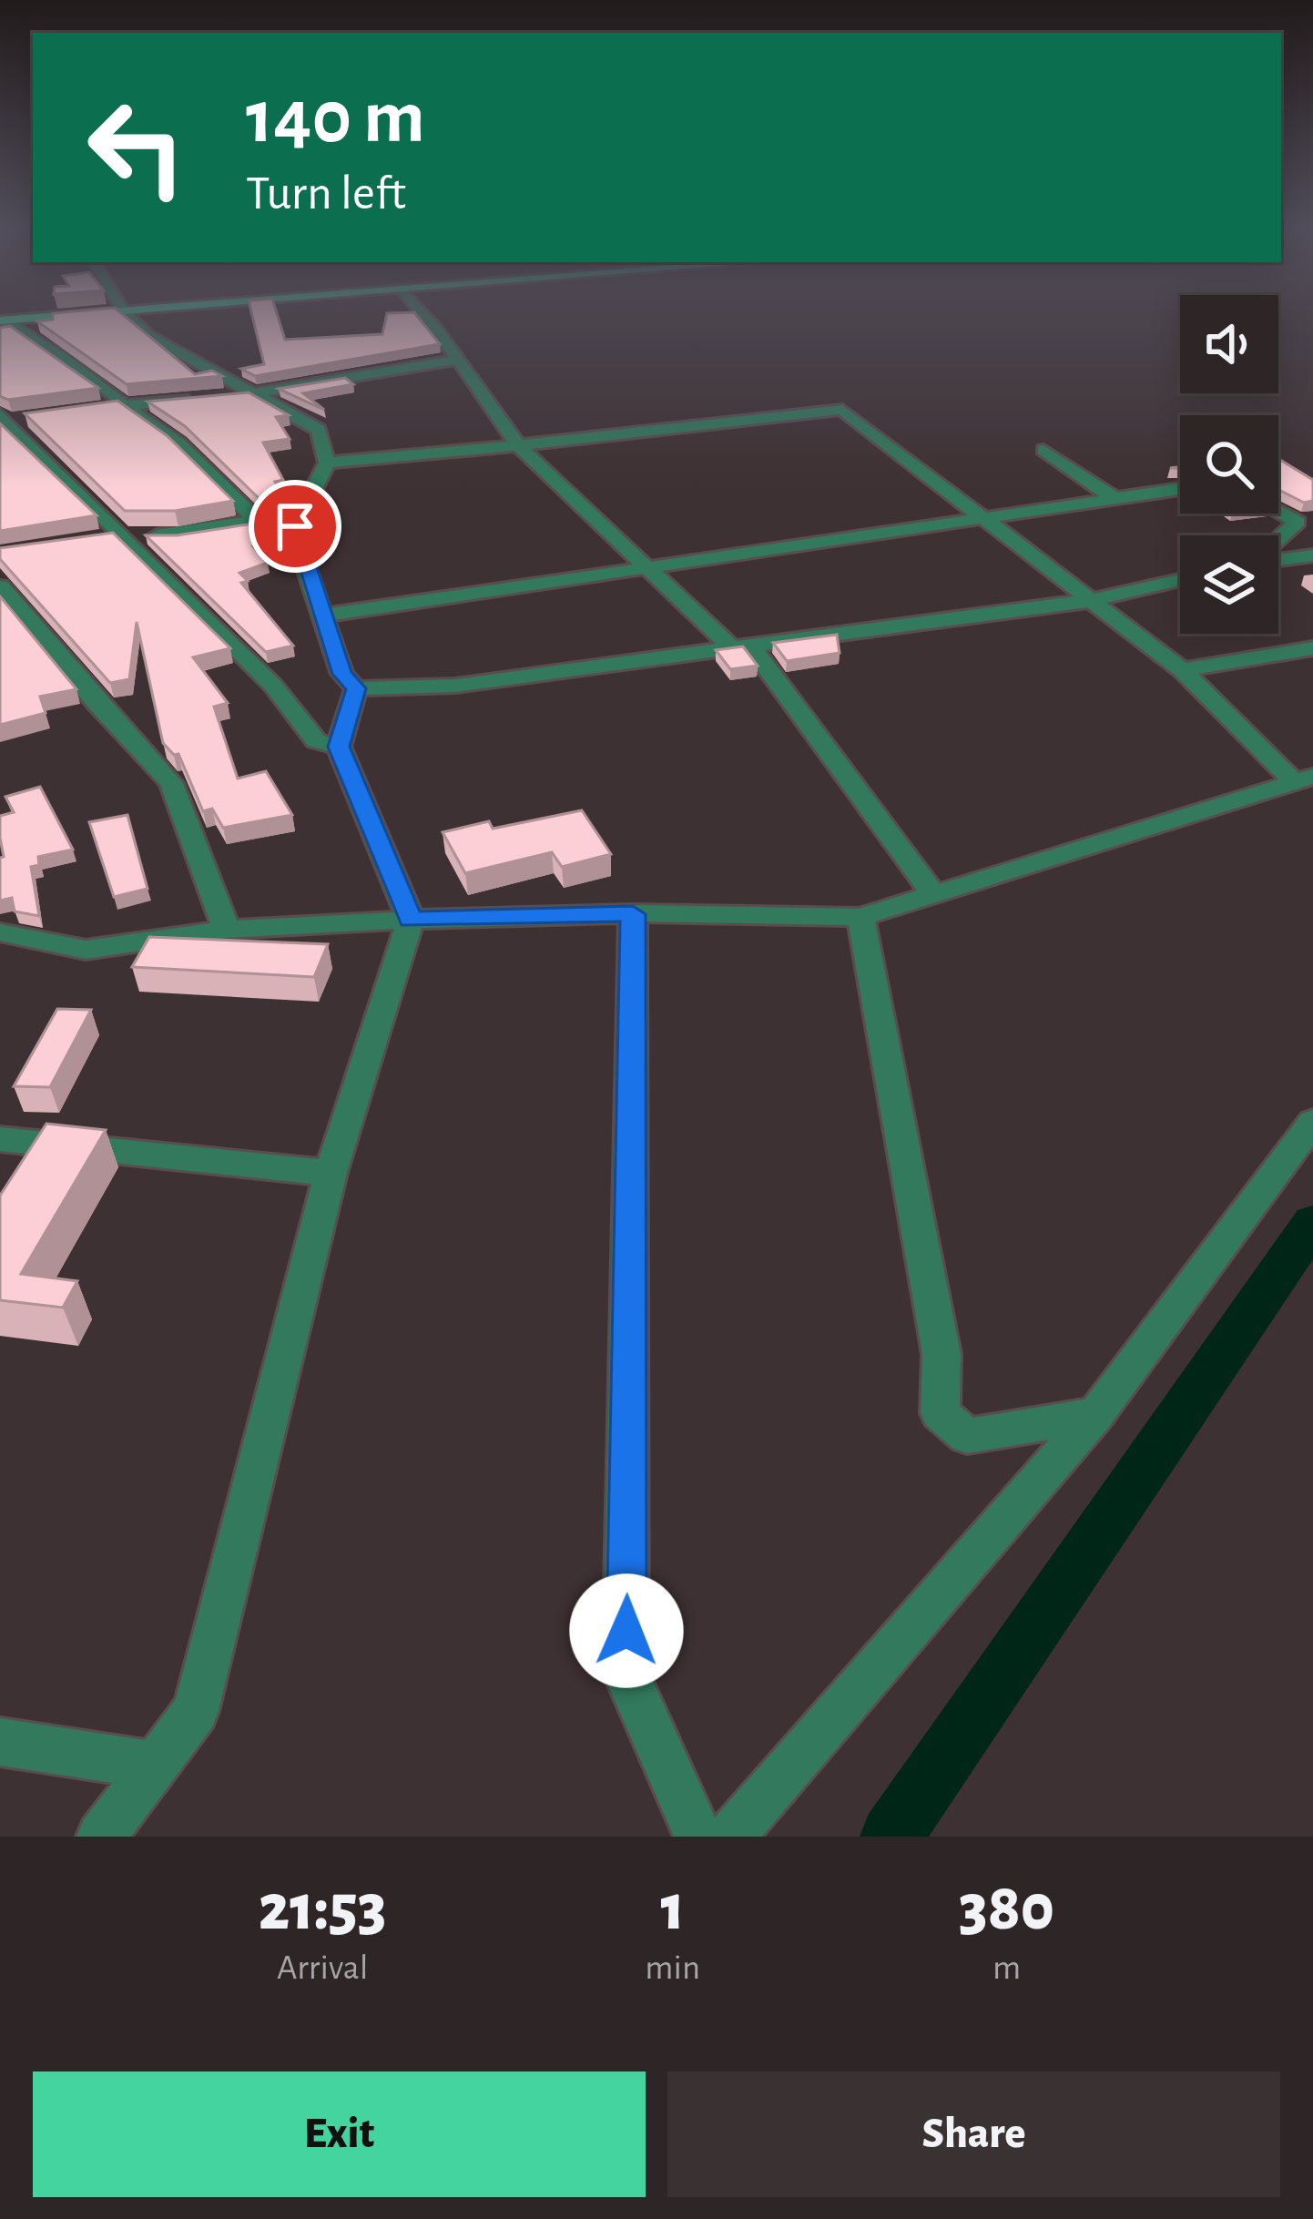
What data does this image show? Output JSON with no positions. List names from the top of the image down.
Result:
{
  "page": {
    "turn": ["140 m", "Turn left"],
    "eta": [
      "21:53",
      "Arrival",
      "1",
      "min",
      "380",
      "m"
    ],
    "buttons": ["Exit", "Share"]
  }
}
